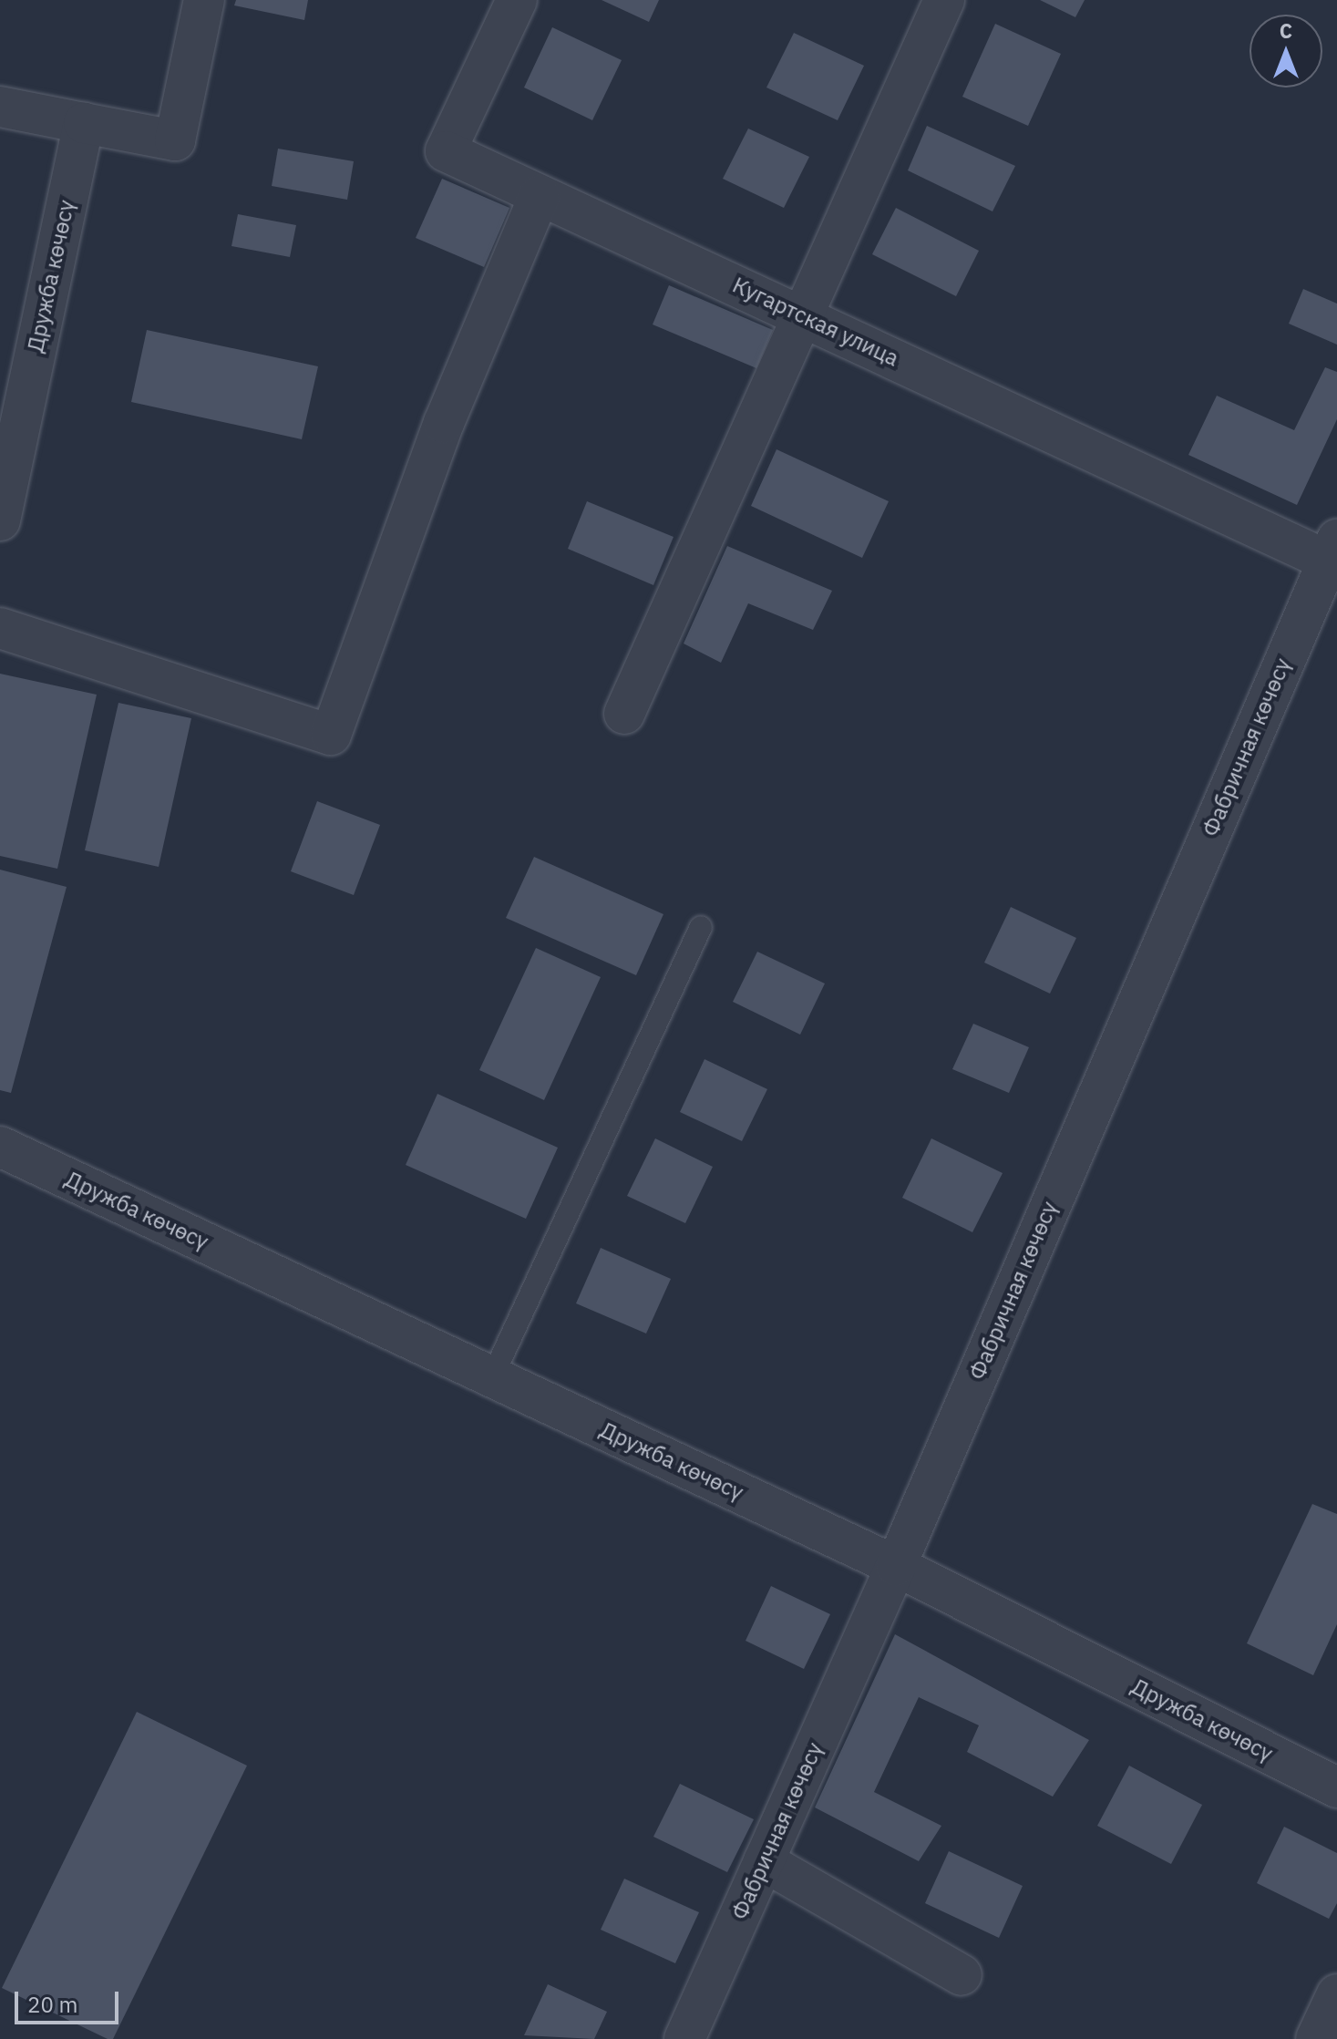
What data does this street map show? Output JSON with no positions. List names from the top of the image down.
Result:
{
  "streets": {
    "street": ["Дружба көчөсү", "Кугартская улица", "Фабричная көчөсү"]
  },
  "crossings": [
    ["Дружба көчөсү", "Фабричная көчөсү"],
    ["Кугартская улица", "Фабричная көчөсү"]
  ],
  "scale_bar": "20 m",
  "north": "top"
}
